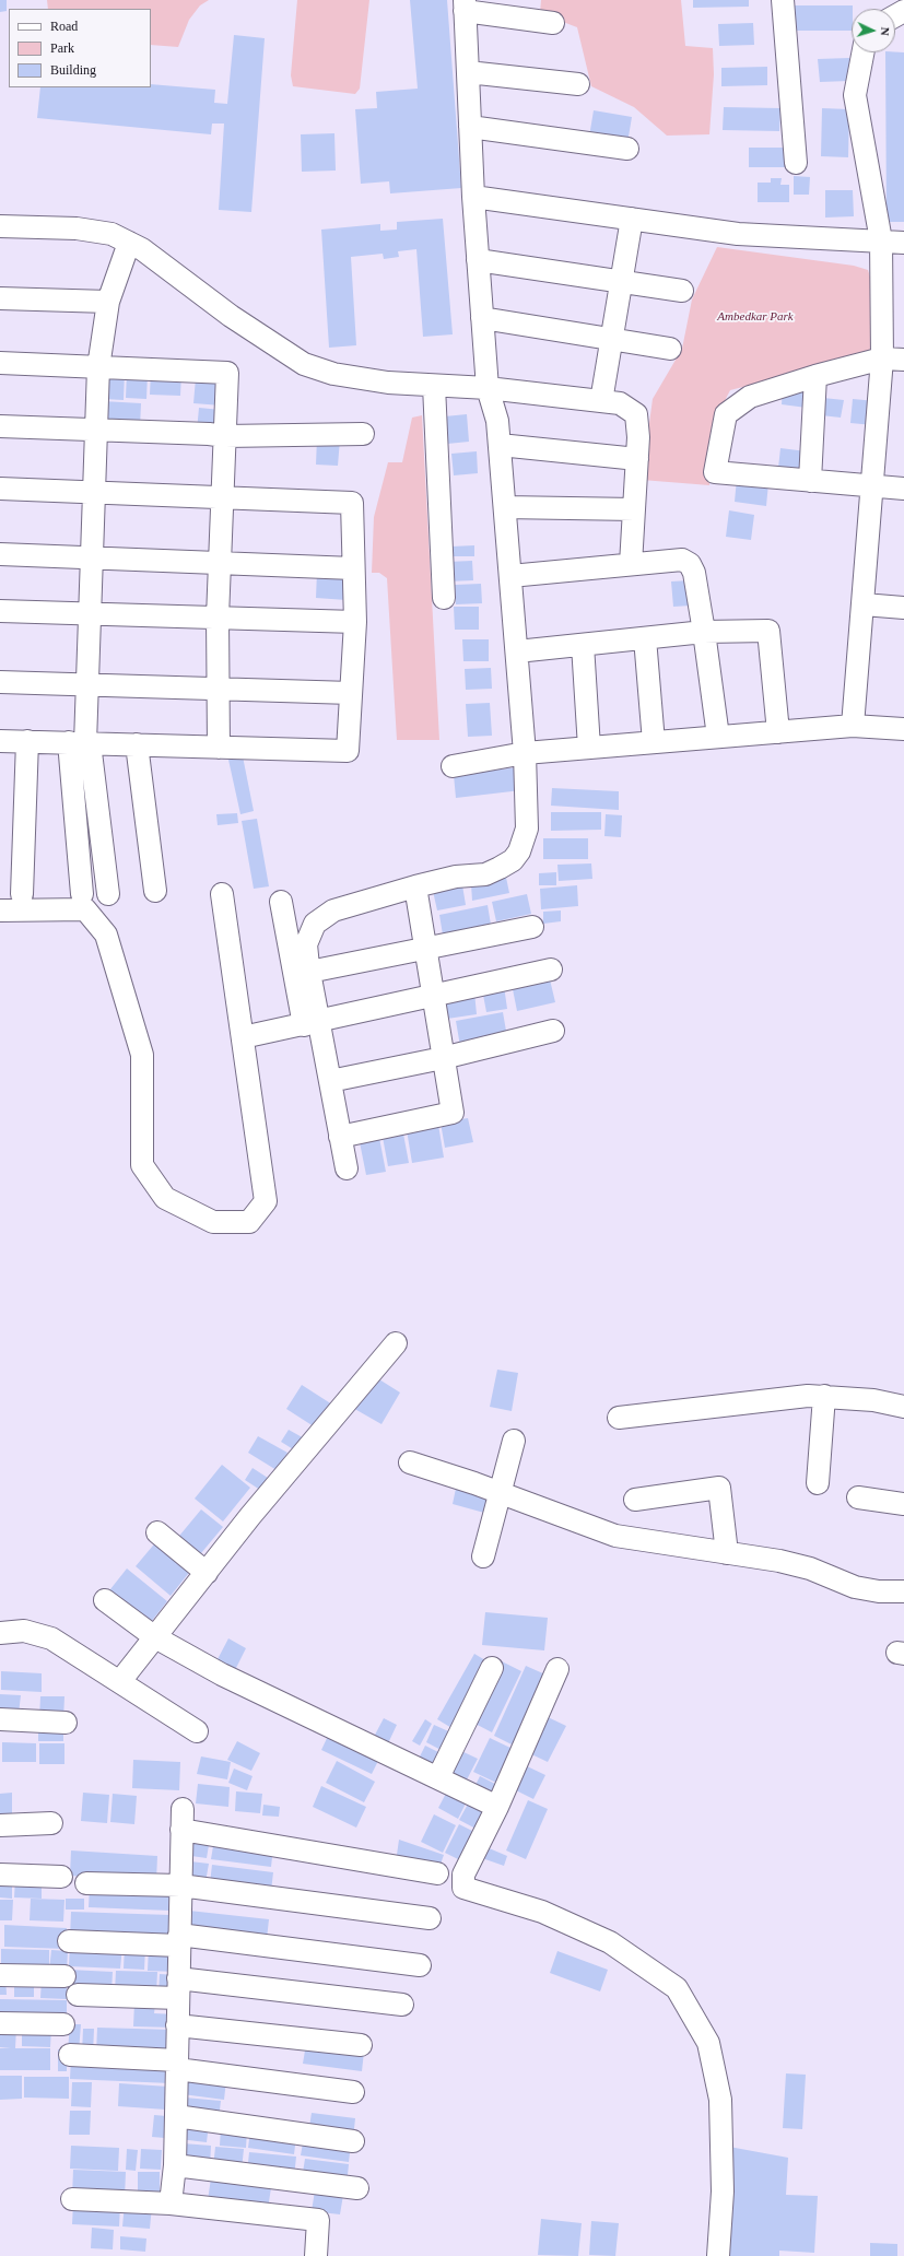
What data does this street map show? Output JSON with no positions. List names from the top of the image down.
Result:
{
  "parks": ["Ambedkar Park"],
  "legend": ["Road", "Park", "Building"],
  "north": "right"
}
